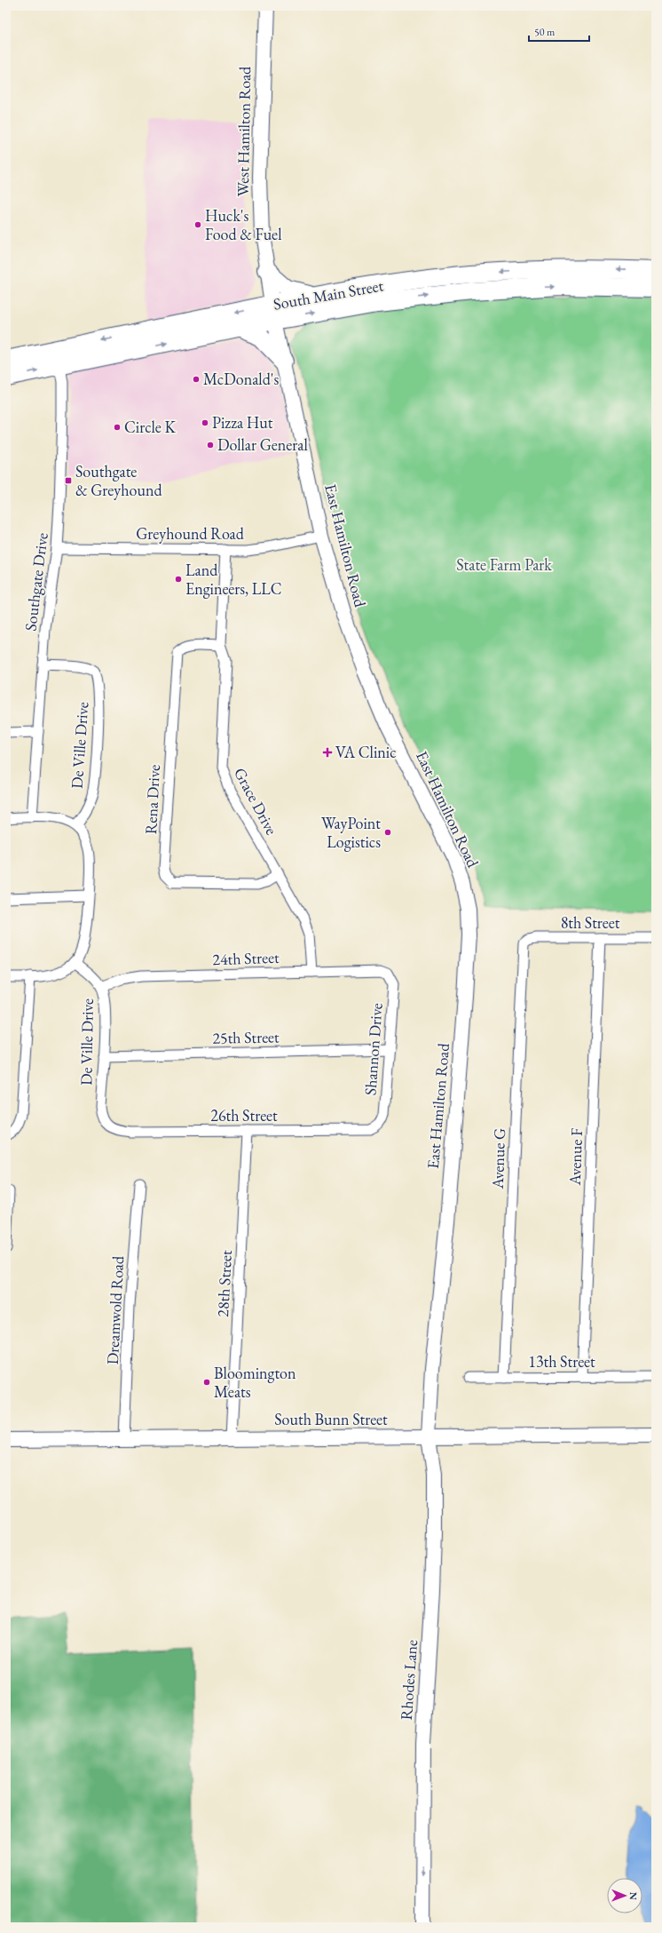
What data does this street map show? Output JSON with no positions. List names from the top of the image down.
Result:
{
  "streets": {
    "highway": ["South Main Street"],
    "main road": [
      "West Hamilton Road",
      "East Hamilton Road",
      "South Bunn Street",
      "Rhodes Lane"
    ],
    "street": [
      "Greyhound Road",
      "Southgate Drive",
      "De Ville Drive",
      "Rena Drive",
      "Grace Drive",
      "8th Street",
      "24th Street",
      "25th Street",
      "Shannon Drive",
      "26th Street",
      "Avenue F",
      "Avenue G",
      "28th Street",
      "Dreamwold Road",
      "13th Street"
    ]
  },
  "crossings": [
    ["West Hamilton Road", "South Main Street"],
    ["West Hamilton Road", "East Hamilton Road"],
    ["South Main Street", "East Hamilton Road"],
    ["South Main Street", "Southgate Drive"],
    ["Greyhound Road", "East Hamilton Road"],
    ["Greyhound Road", "Southgate Drive"],
    ["Greyhound Road", "Grace Drive"],
    ["East Hamilton Road", "South Bunn Street"],
    ["East Hamilton Road", "Rhodes Lane"],
    ["Southgate Drive", "De Ville Drive"],
    ["De Ville Drive", "24th Street"],
    ["De Ville Drive", "25th Street"],
    ["De Ville Drive", "26th Street"],
    ["Rena Drive", "Grace Drive"],
    ["Grace Drive", "24th Street"],
    ["8th Street", "Avenue F"],
    ["8th Street", "Avenue G"],
    ["24th Street", "Shannon Drive"],
    ["25th Street", "Shannon Drive"],
    ["Shannon Drive", "26th Street"],
    ["26th Street", "28th Street"],
    ["Avenue F", "13th Street"],
    ["Avenue G", "13th Street"],
    ["28th Street", "South Bunn Street"],
    ["Dreamwold Road", "South Bunn Street"],
    ["South Bunn Street", "Rhodes Lane"]
  ],
  "one_way": ["Rhodes Lane"],
  "parks": ["State Farm Park"],
  "places": {
    "other": [
      "Huck's Food & Fuel",
      "McDonald's",
      "Pizza Hut",
      "Circle K",
      "Dollar General",
      "Land Engineers, LLC",
      "WayPoint Logistics",
      "Bloomington Meats"
    ],
    "transit": ["Southgate & Greyhound"],
    "health": ["VA Clinic"]
  },
  "scale_bar": "50 m",
  "north": "right"
}
